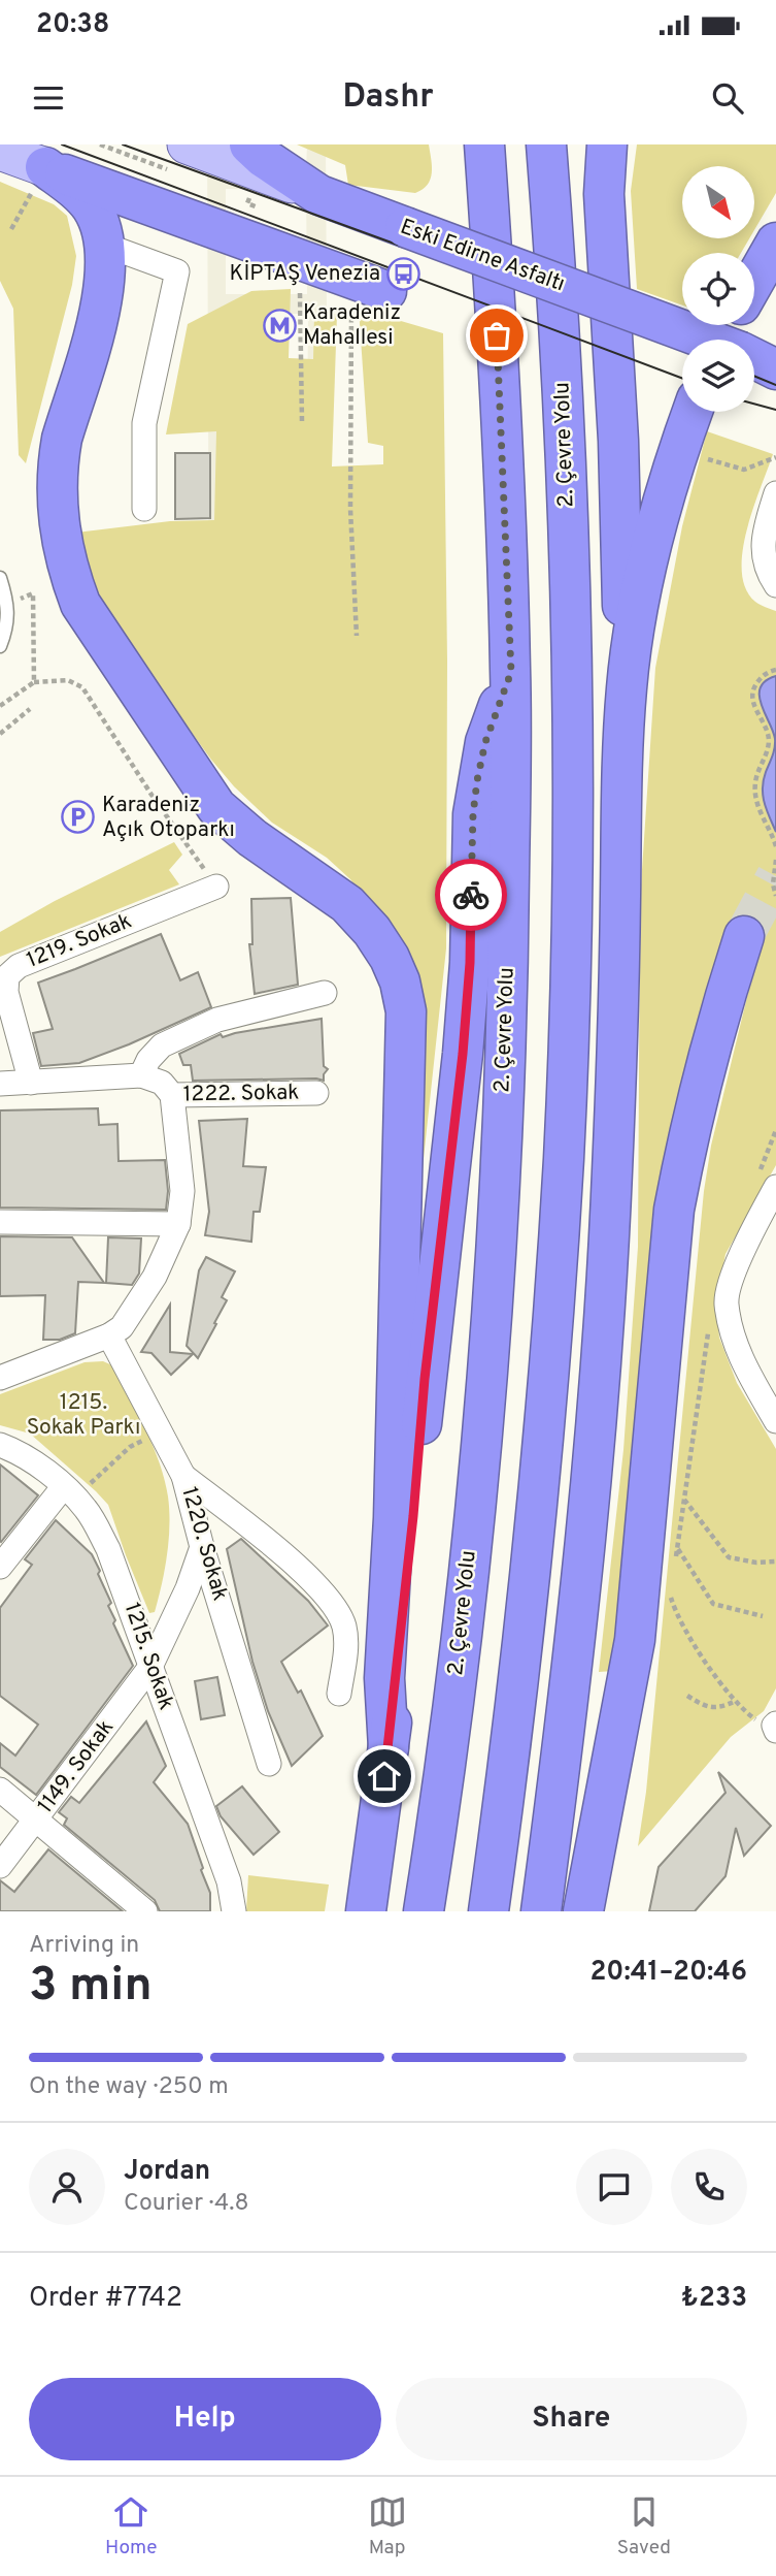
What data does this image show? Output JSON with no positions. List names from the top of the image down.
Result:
{
  "streets": {
    "highway": ["Eski Edirne Asfaltı", "2. Çevre Yolu"],
    "street": [
      "1219. Sokak",
      "1222. Sokak",
      "1220. Sokak",
      "1215. Sokak",
      "1149. Sokak"
    ]
  },
  "crossings": [
    ["1220. Sokak", "1149. Sokak"],
    ["1215. Sokak", "1149. Sokak"]
  ],
  "parks": ["1215. Sokak Parkı"],
  "places": {
    "bus stop": ["KİPTAŞ Venezia"],
    "metro station": ["Karadeniz Mahallesi"],
    "parking": ["Karadeniz Açık Otoparkı"]
  },
  "north": "bottom right",
  "page": {
    "status": "20:38",
    "header": "Dashr",
    "heading": ["3 min", "Arriving in", "20:41–20:46"],
    "panel": [
      "Jordan",
      "Courier · 4.8",
      "Order #7742",
      "₺233"
    ],
    "bar": "On the way · 250 m",
    "buttons": ["Help", "Share"],
    "tabs": ["Home", "Map", "Saved"]
  }
}
